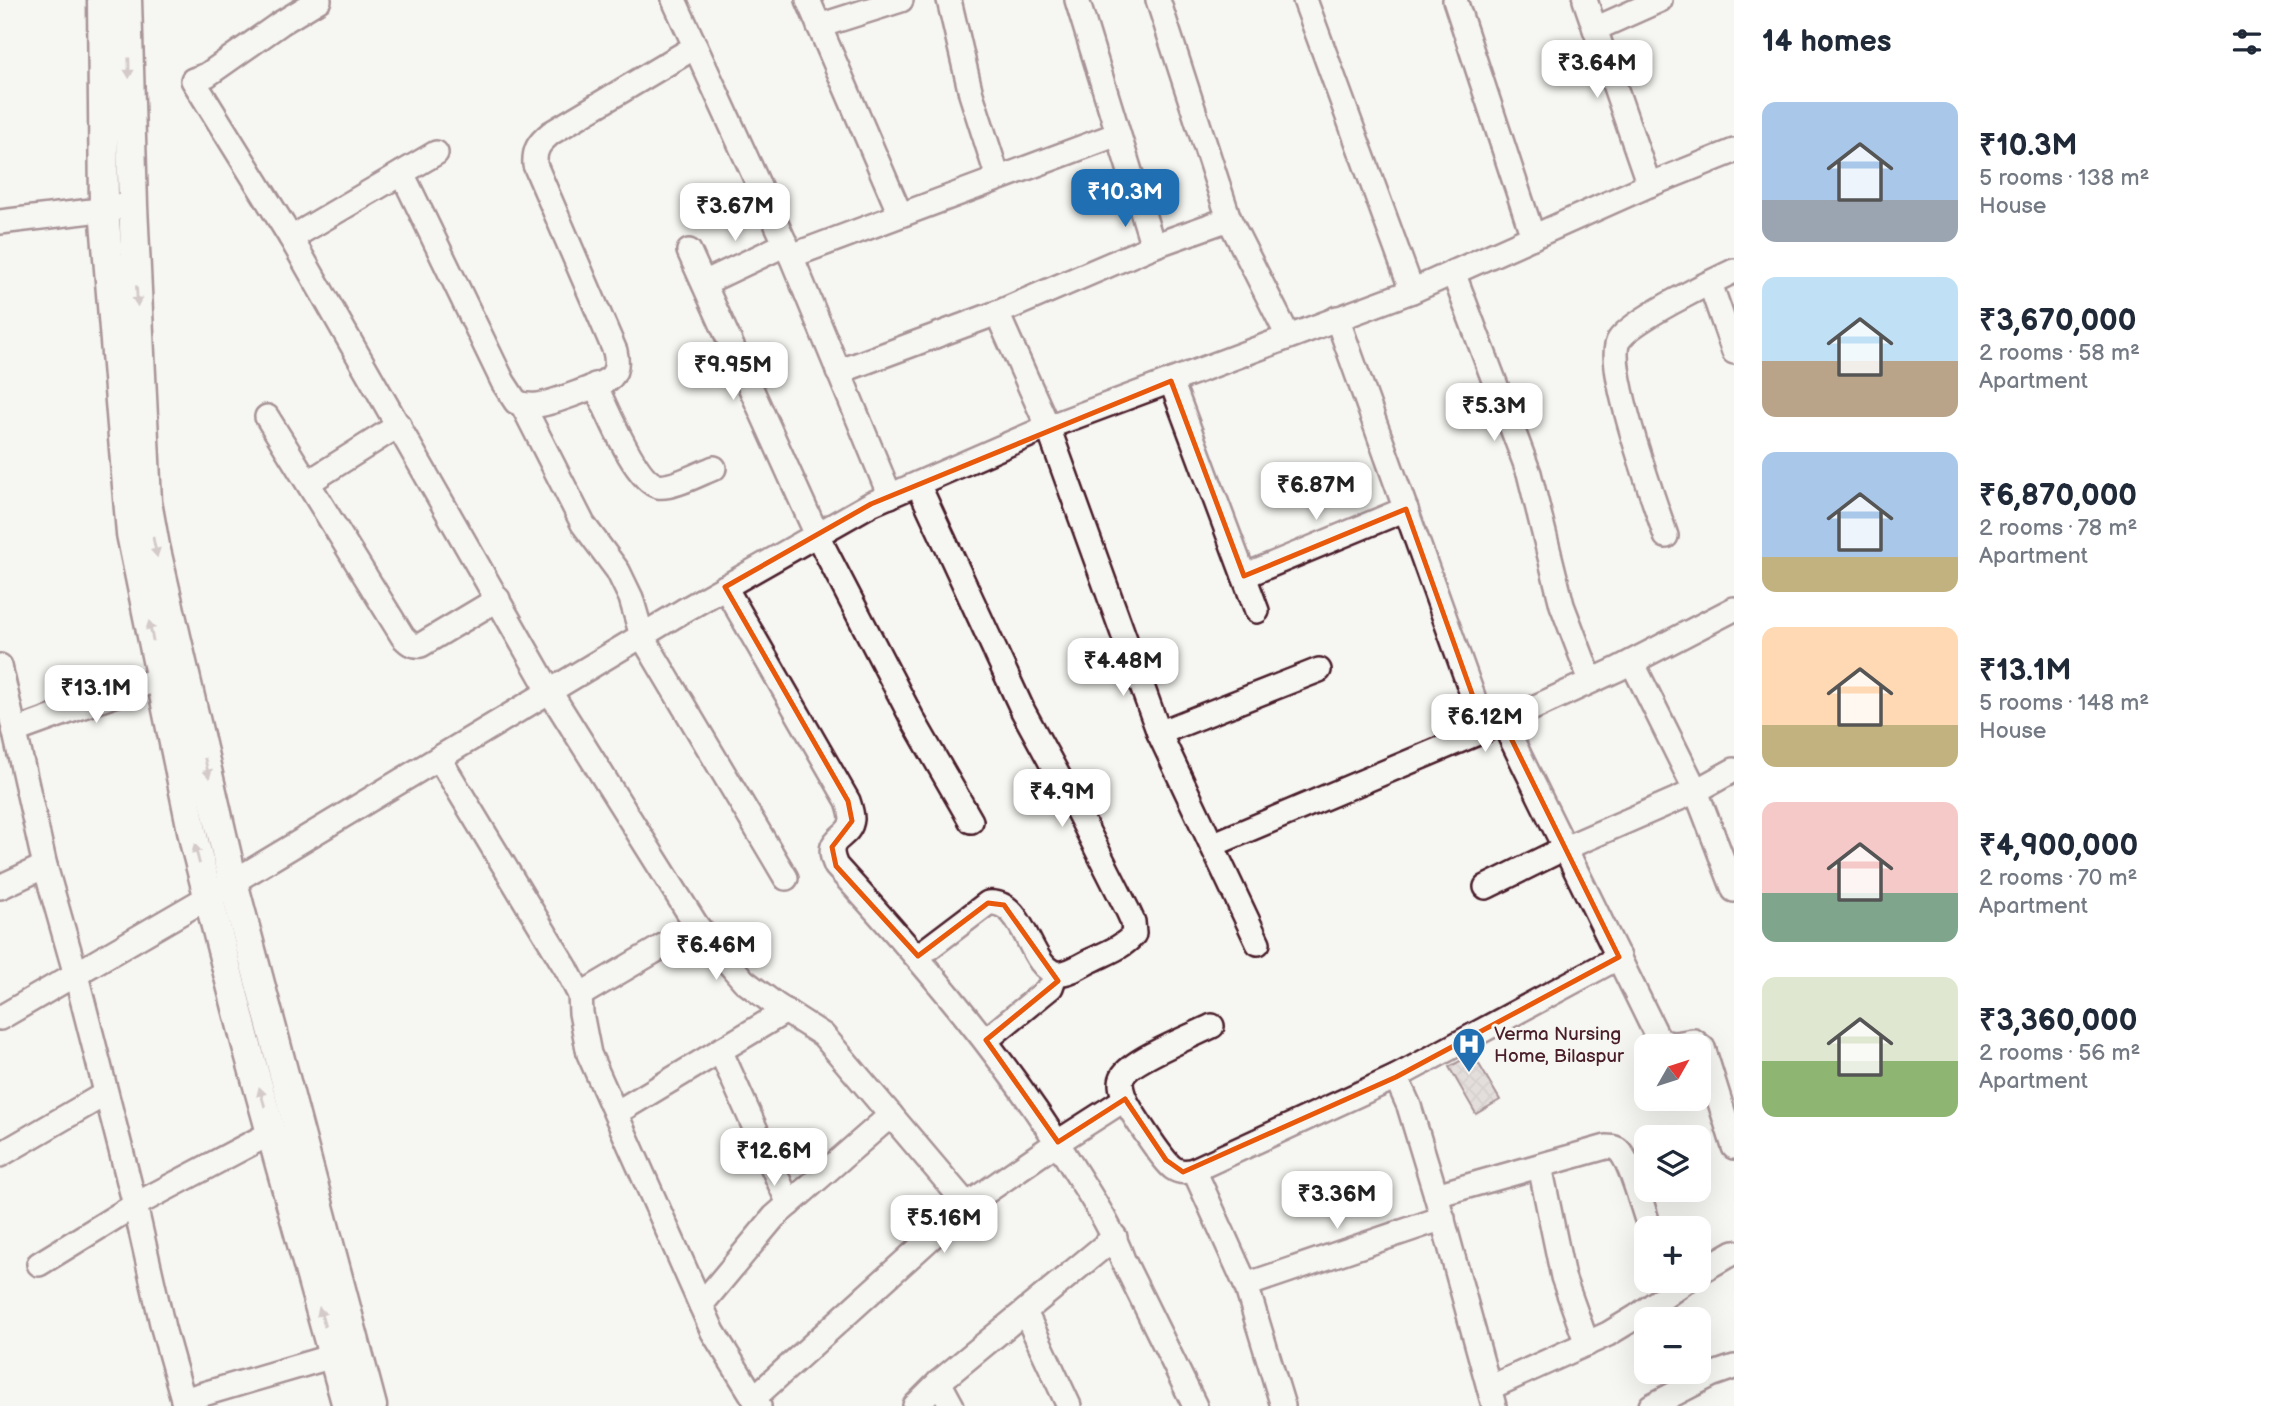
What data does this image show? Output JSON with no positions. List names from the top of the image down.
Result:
{
  "places": {
    "hospital": ["Verma Nursing Home, Bilaspur"]
  },
  "north": "top right",
  "page": {
    "heading": "14 homes",
    "price": [
      "₹3.64M",
      "₹10.3M",
      "₹3.67M",
      "₹9.95M",
      "₹5.3M",
      "₹6.87M",
      "₹4.48M",
      "₹13.1M",
      "₹6.12M",
      "₹4.9M",
      "₹6.46M",
      "₹12.6M",
      "₹3.36M",
      "₹5.16M"
    ],
    "list": [
      {
        "name": "₹10.3M",
        "note": "5 rooms · 138 m² · House"
      },
      {
        "name": "₹3,670,000",
        "note": "2 rooms · 58 m² · Apartment"
      },
      {
        "name": "₹6,870,000",
        "note": "2 rooms · 78 m² · Apartment"
      },
      {
        "name": "₹13.1M",
        "note": "5 rooms · 148 m² · House"
      },
      {
        "name": "₹4,900,000",
        "note": "2 rooms · 70 m² · Apartment"
      },
      {
        "name": "₹3,360,000",
        "note": "2 rooms · 56 m² · Apartment"
      }
    ],
    "map_buttons": ["+", "−"]
  }
}
